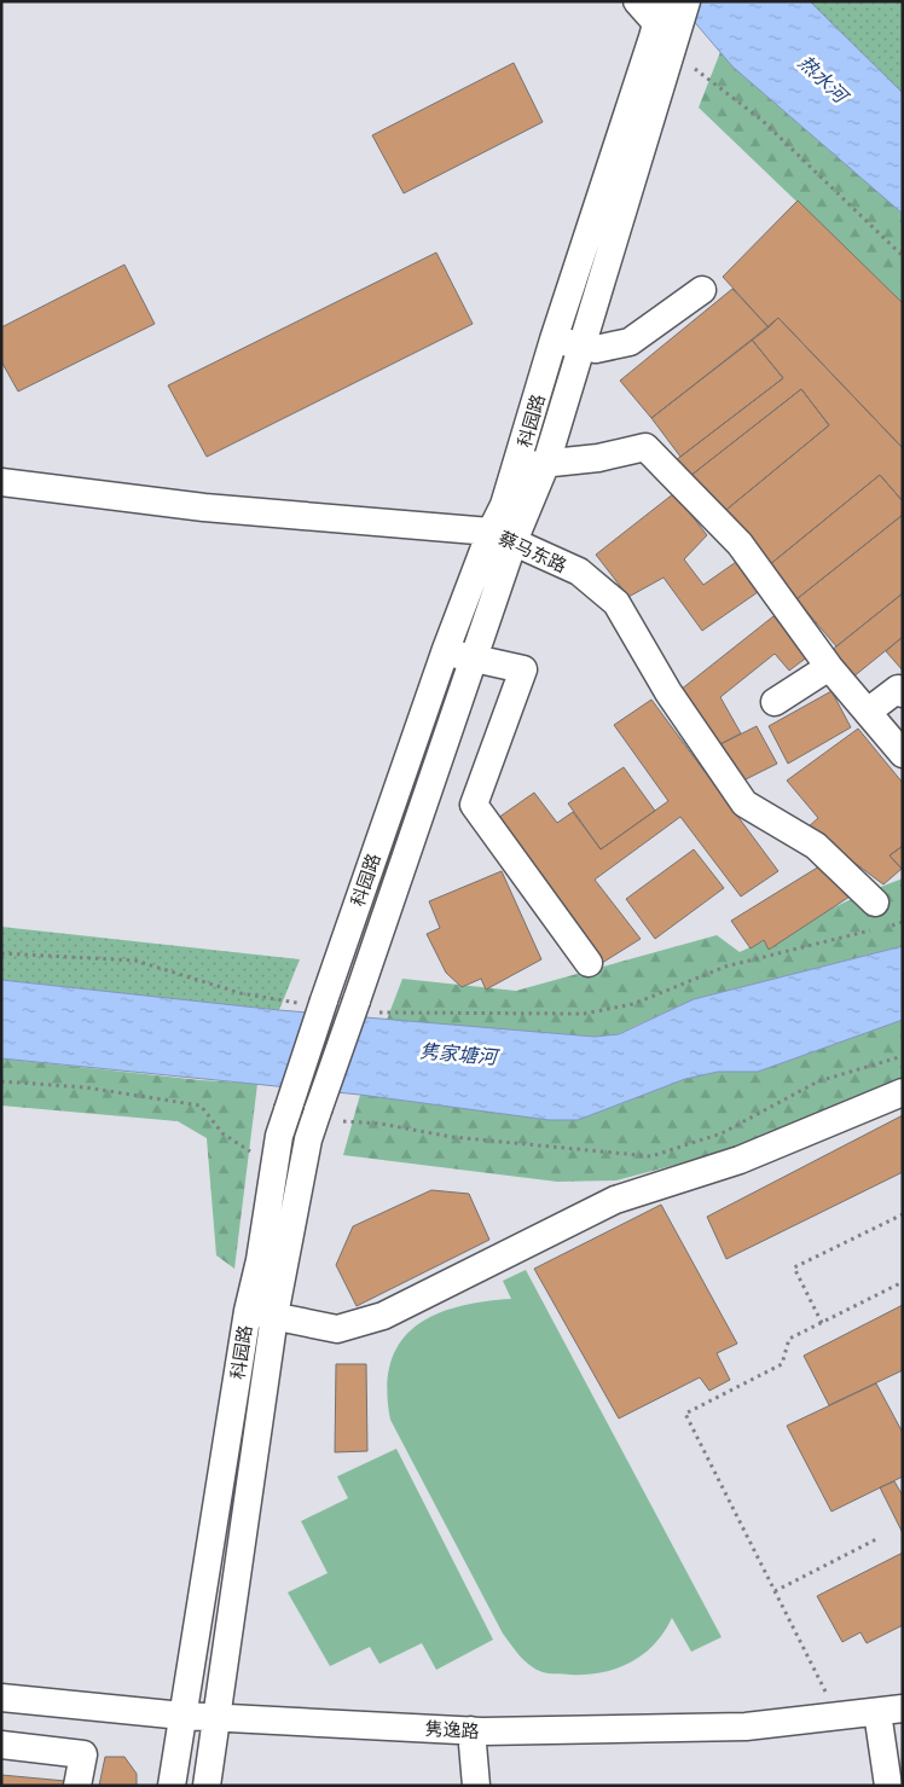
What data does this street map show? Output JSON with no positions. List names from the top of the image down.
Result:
{
  "streets": {
    "street": ["科园路", "蔡马东路", "隽逸路"]
  },
  "crossings": [
    ["科园路", "蔡马东路"],
    ["科园路", "隽逸路"]
  ],
  "water": ["热水河", "隽家塘河"]
}
